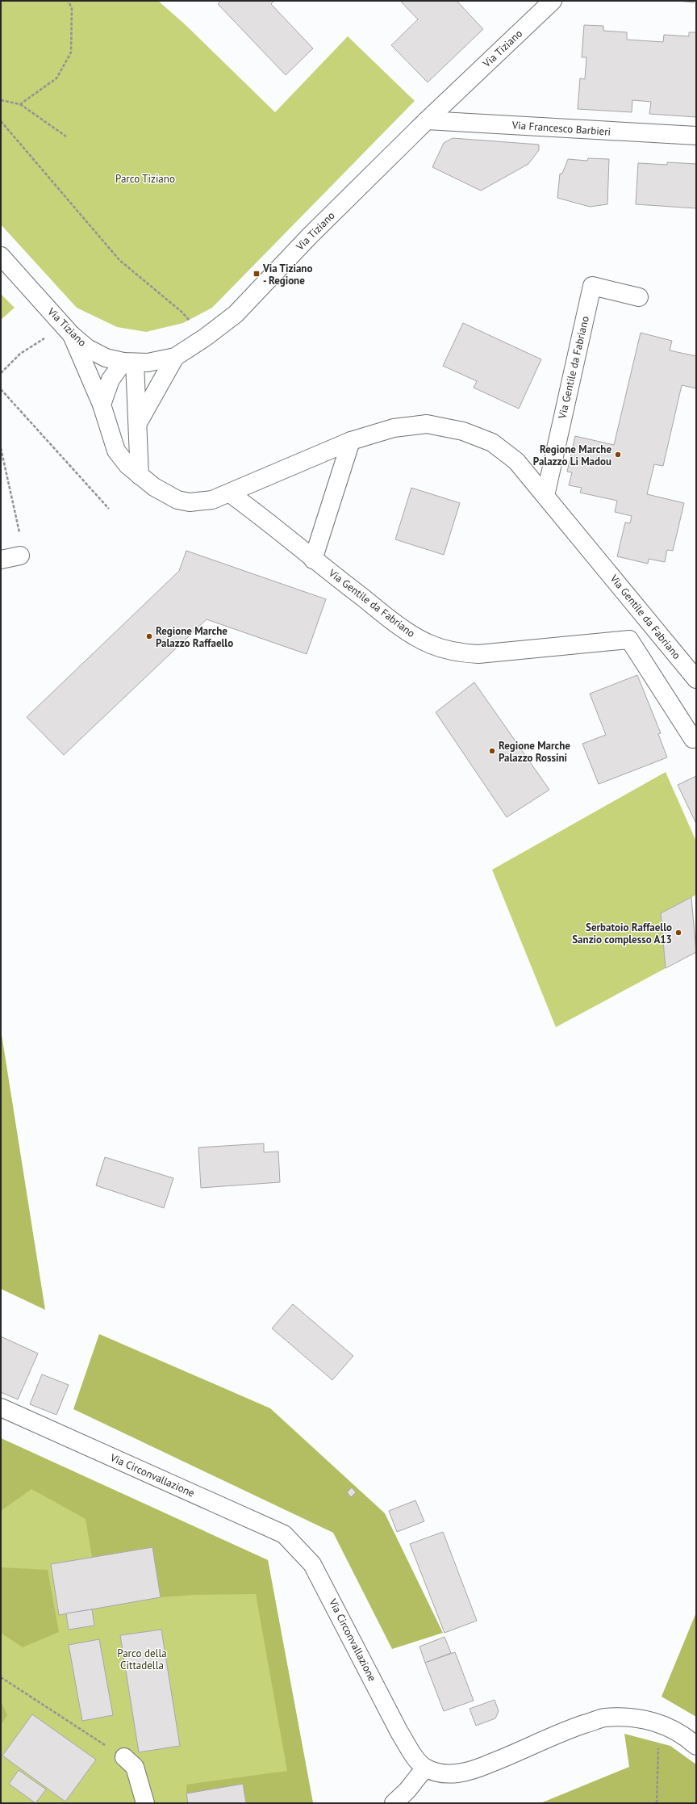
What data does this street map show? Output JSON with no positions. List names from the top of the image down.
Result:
{
  "streets": {
    "street": [
      "Via Tiziano",
      "Via Francesco Barbieri",
      "Via Gentile da Fabriano",
      "Via Circonvallazione"
    ]
  },
  "crossings": [
    ["Via Tiziano", "Via Francesco Barbieri"],
    ["Via Tiziano", "Via Gentile da Fabriano"]
  ],
  "parks": ["Parco Tiziano", "Parco della Cittadella"],
  "places": {
    "transit": ["Via Tiziano - Regione"],
    "other": [
      "Regione Marche Palazzo Li Madou",
      "Regione Marche Palazzo Raffaello",
      "Regione Marche Palazzo Rossini",
      "Serbatoio Raffaello Sanzio complesso A13"
    ]
  }
}
